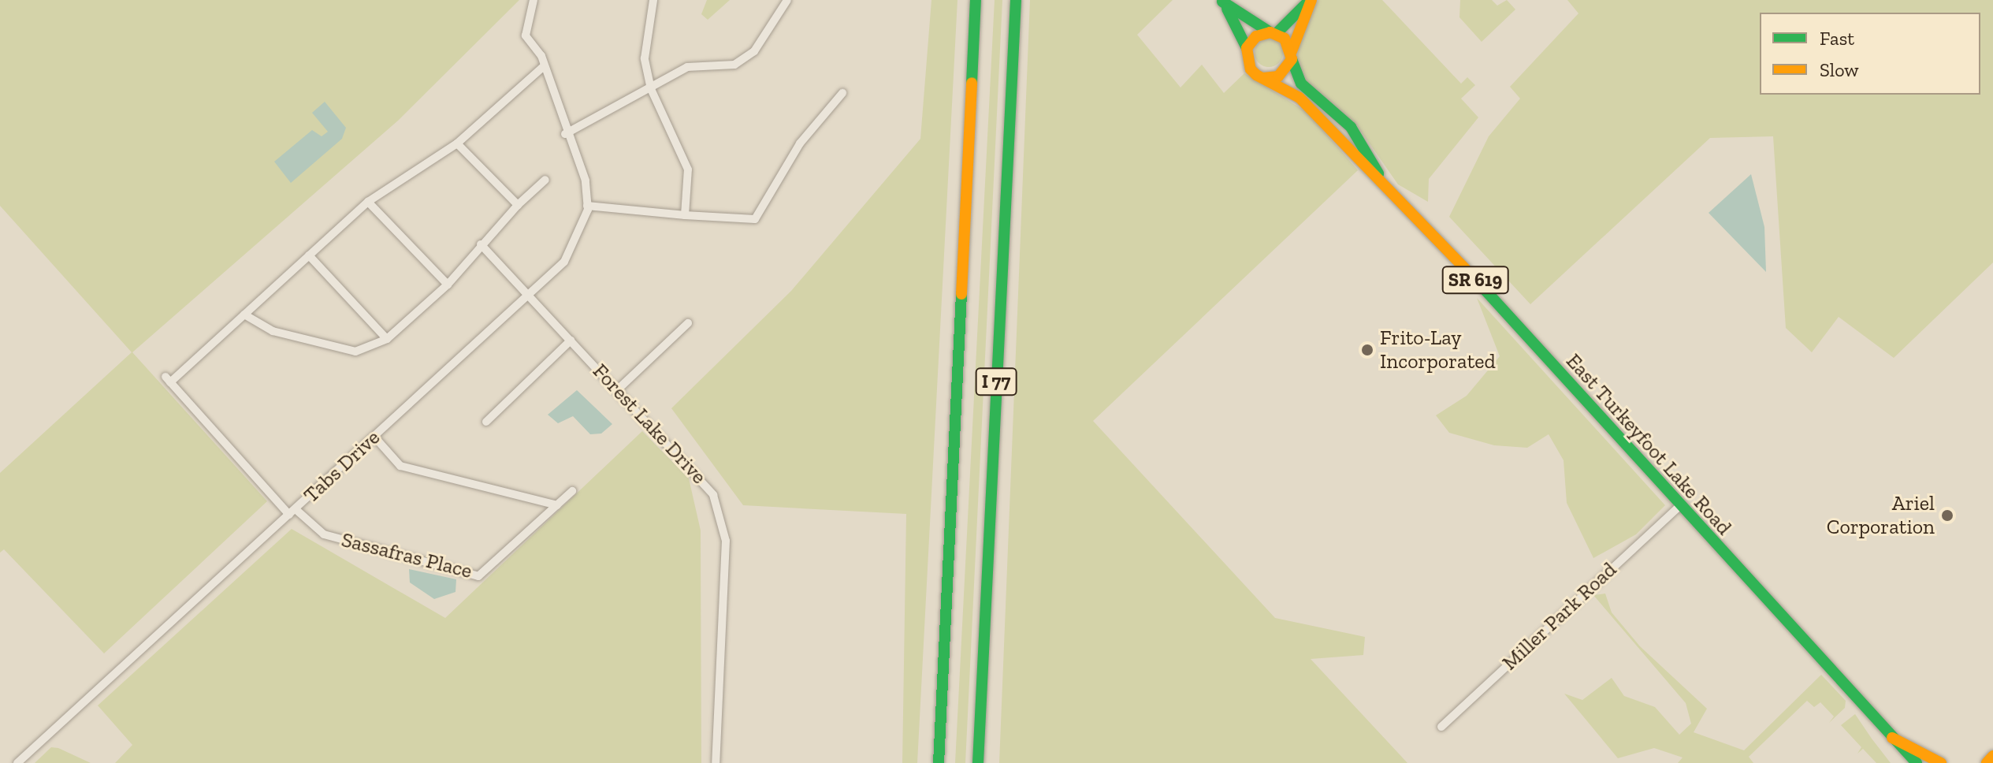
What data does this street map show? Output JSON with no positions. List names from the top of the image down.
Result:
{
  "streets": {
    "main road": ["SR 619", "I 77", "East Turkeyfoot Lake Road"],
    "street": [
      "Forest Lake Drive",
      "Tabs Drive",
      "Sassafras Place",
      "Miller Park Road"
    ]
  },
  "crossings": [
    ["Forest Lake Drive", "Tabs Drive"],
    ["East Turkeyfoot Lake Road", "Miller Park Road"],
    ["Tabs Drive", "Sassafras Place"]
  ],
  "places": ["Frito-Lay Incorporated", "Ariel Corporation"],
  "legend": ["Fast", "Slow"]
}
